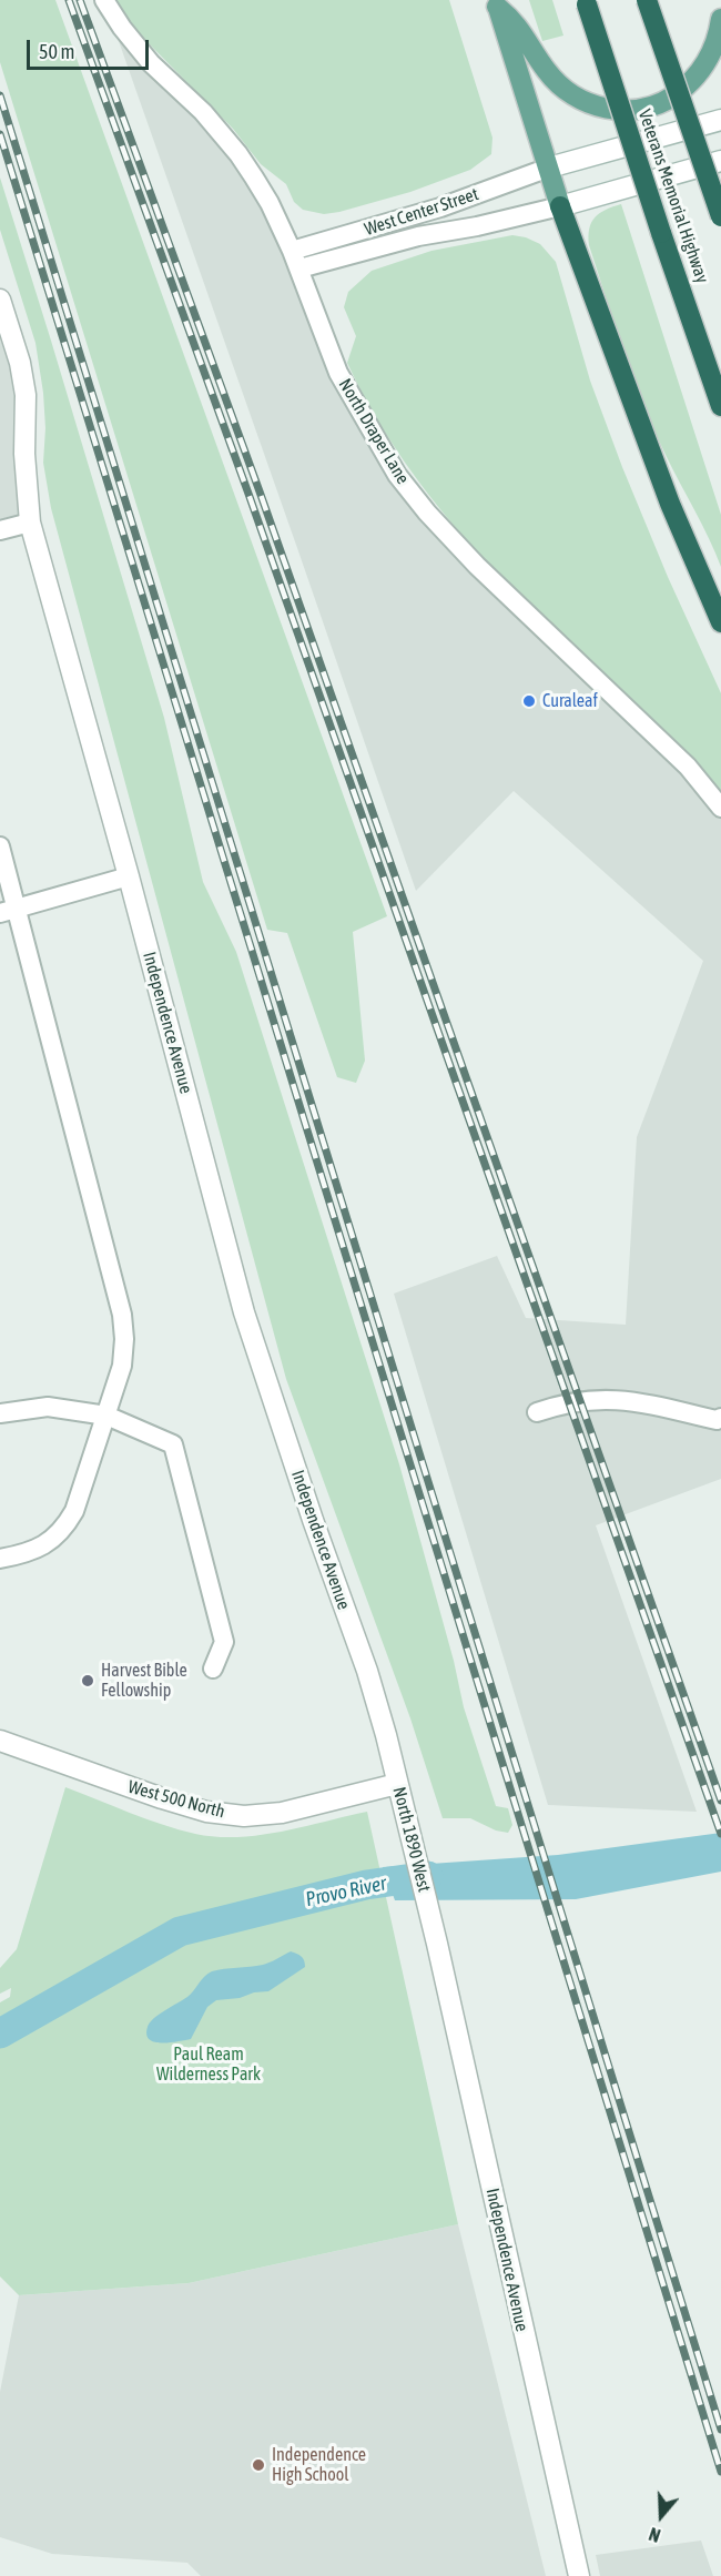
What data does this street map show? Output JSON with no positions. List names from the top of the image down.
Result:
{
  "streets": {
    "highway": ["Veterans Memorial Highway"],
    "street": [
      "West Center Street",
      "North Draper Lane",
      "Independence Avenue",
      "West 500 North",
      "North 1890 West"
    ]
  },
  "crossings": [
    ["West Center Street", "North Draper Lane"],
    ["Independence Avenue", "North 1890 West"],
    ["West 500 North", "North 1890 West"]
  ],
  "water": ["Provo River"],
  "parks": ["Paul Ream Wilderness Park"],
  "places": ["Curaleaf", "Harvest Bible Fellowship", "Independence High School"],
  "scale_bar": "50 m",
  "north": "bottom"
}
